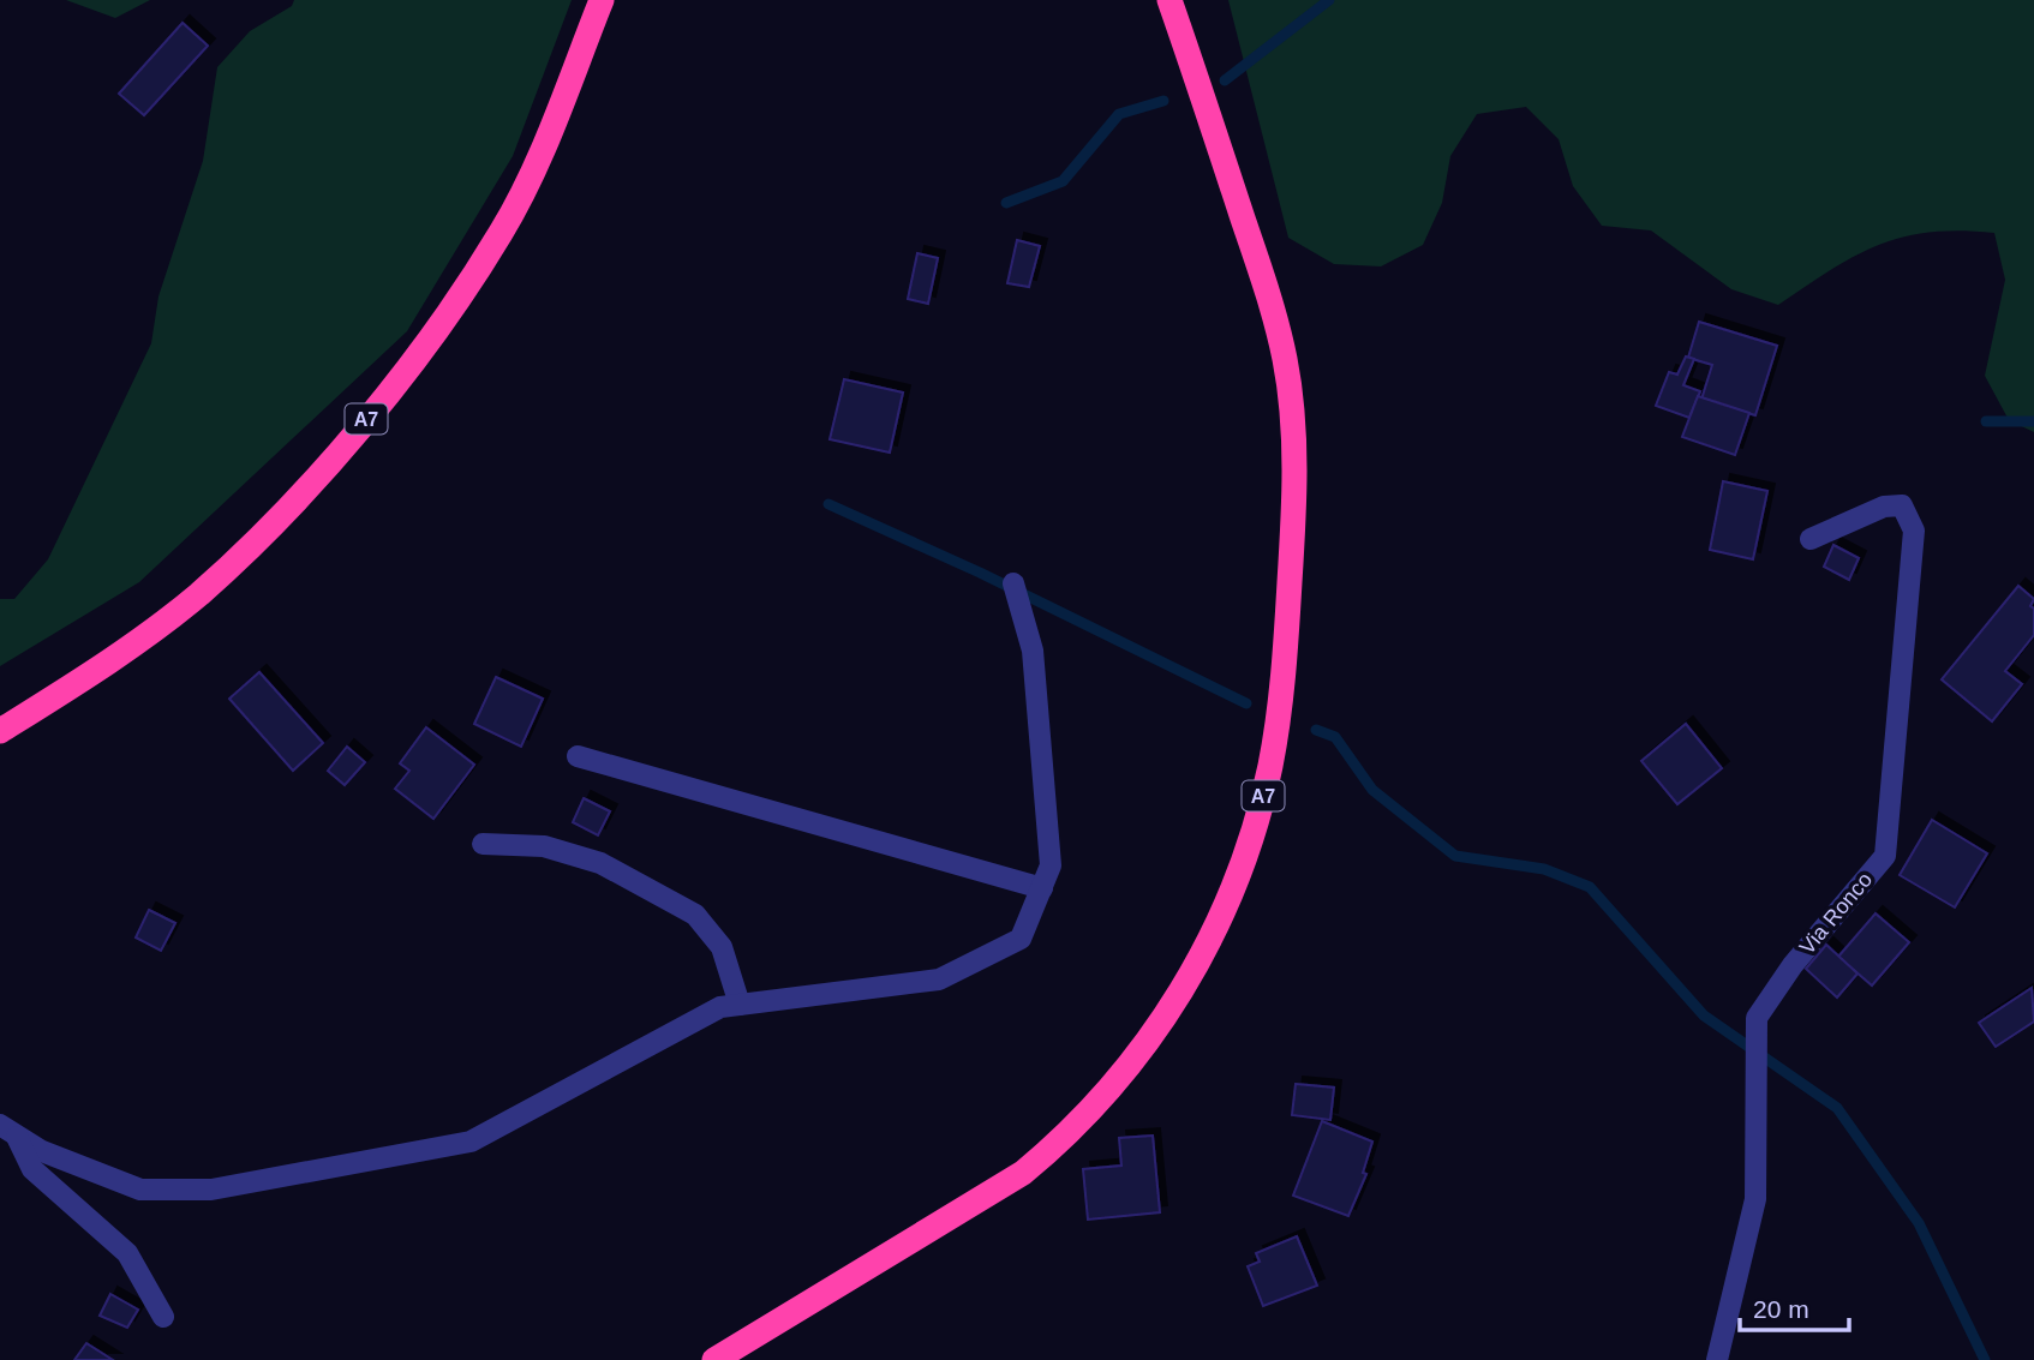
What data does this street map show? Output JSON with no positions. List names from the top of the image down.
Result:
{
  "streets": {
    "highway": ["A7"],
    "street": ["Via Ronco"]
  },
  "scale_bar": "20 m"
}
